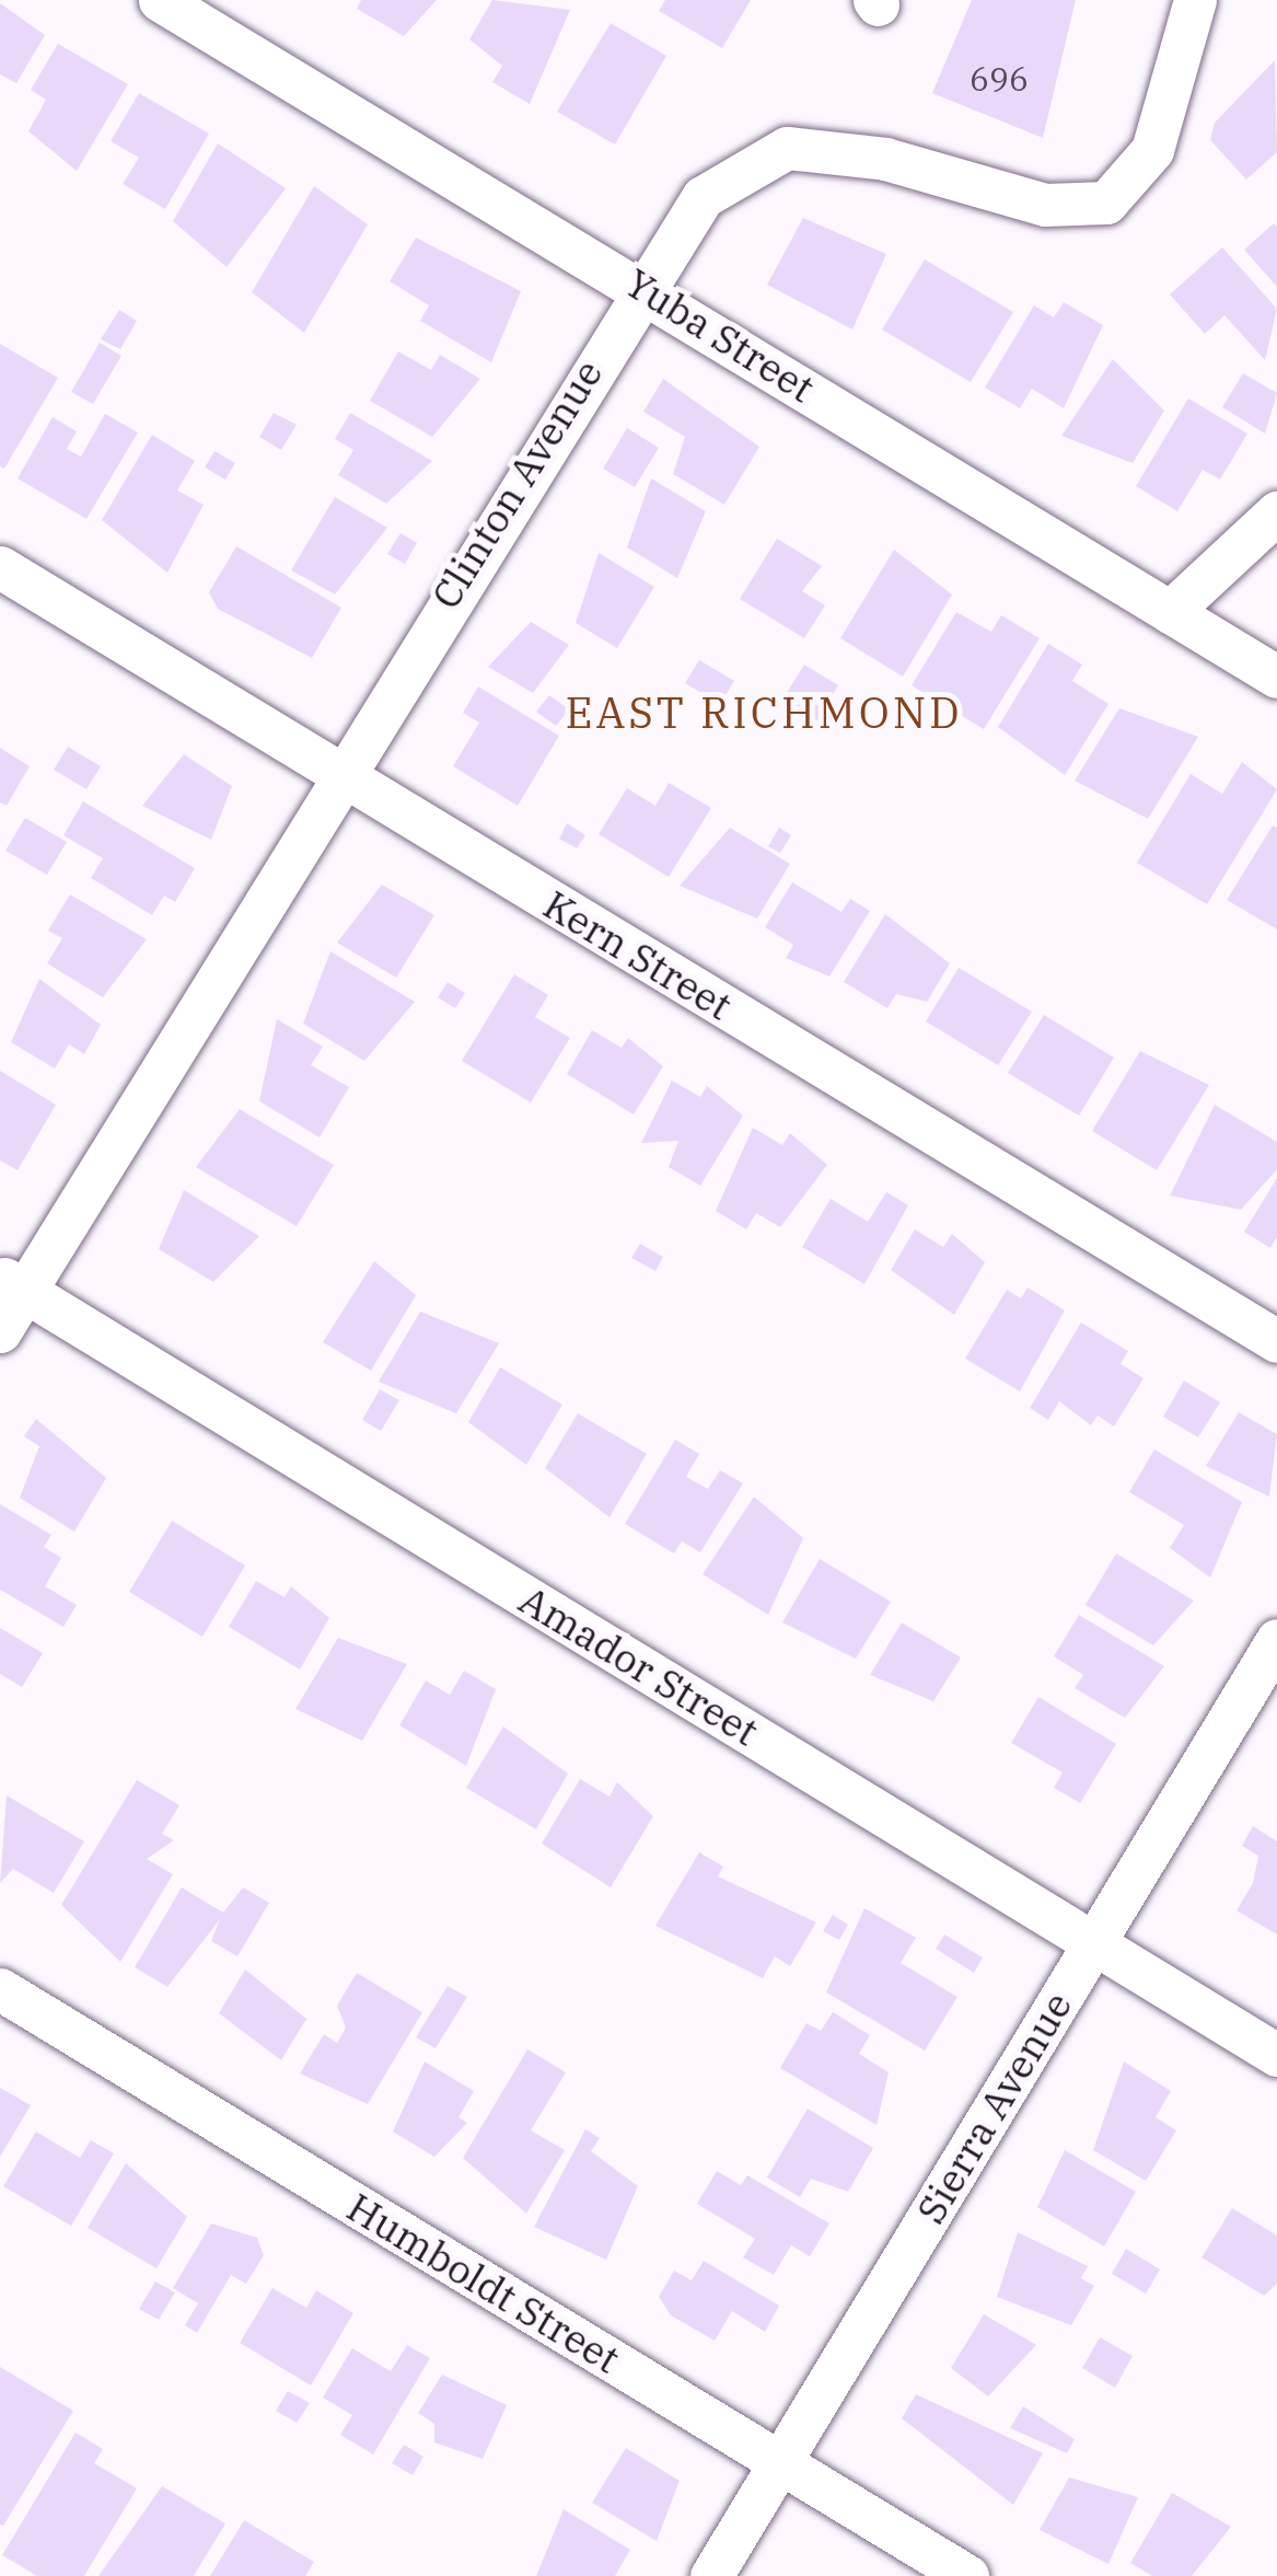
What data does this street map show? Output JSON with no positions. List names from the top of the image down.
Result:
{
  "streets": {
    "street": [
      "Yuba Street",
      "Clinton Avenue",
      "Kern Street",
      "Amador Street",
      "Sierra Avenue",
      "Humboldt Street"
    ]
  },
  "crossings": [
    ["Yuba Street", "Clinton Avenue"],
    ["Clinton Avenue", "Kern Street"],
    ["Clinton Avenue", "Amador Street"],
    ["Amador Street", "Sierra Avenue"],
    ["Sierra Avenue", "Humboldt Street"]
  ],
  "districts": ["EAST RICHMOND"],
  "house_numbers": ["696"]
}
